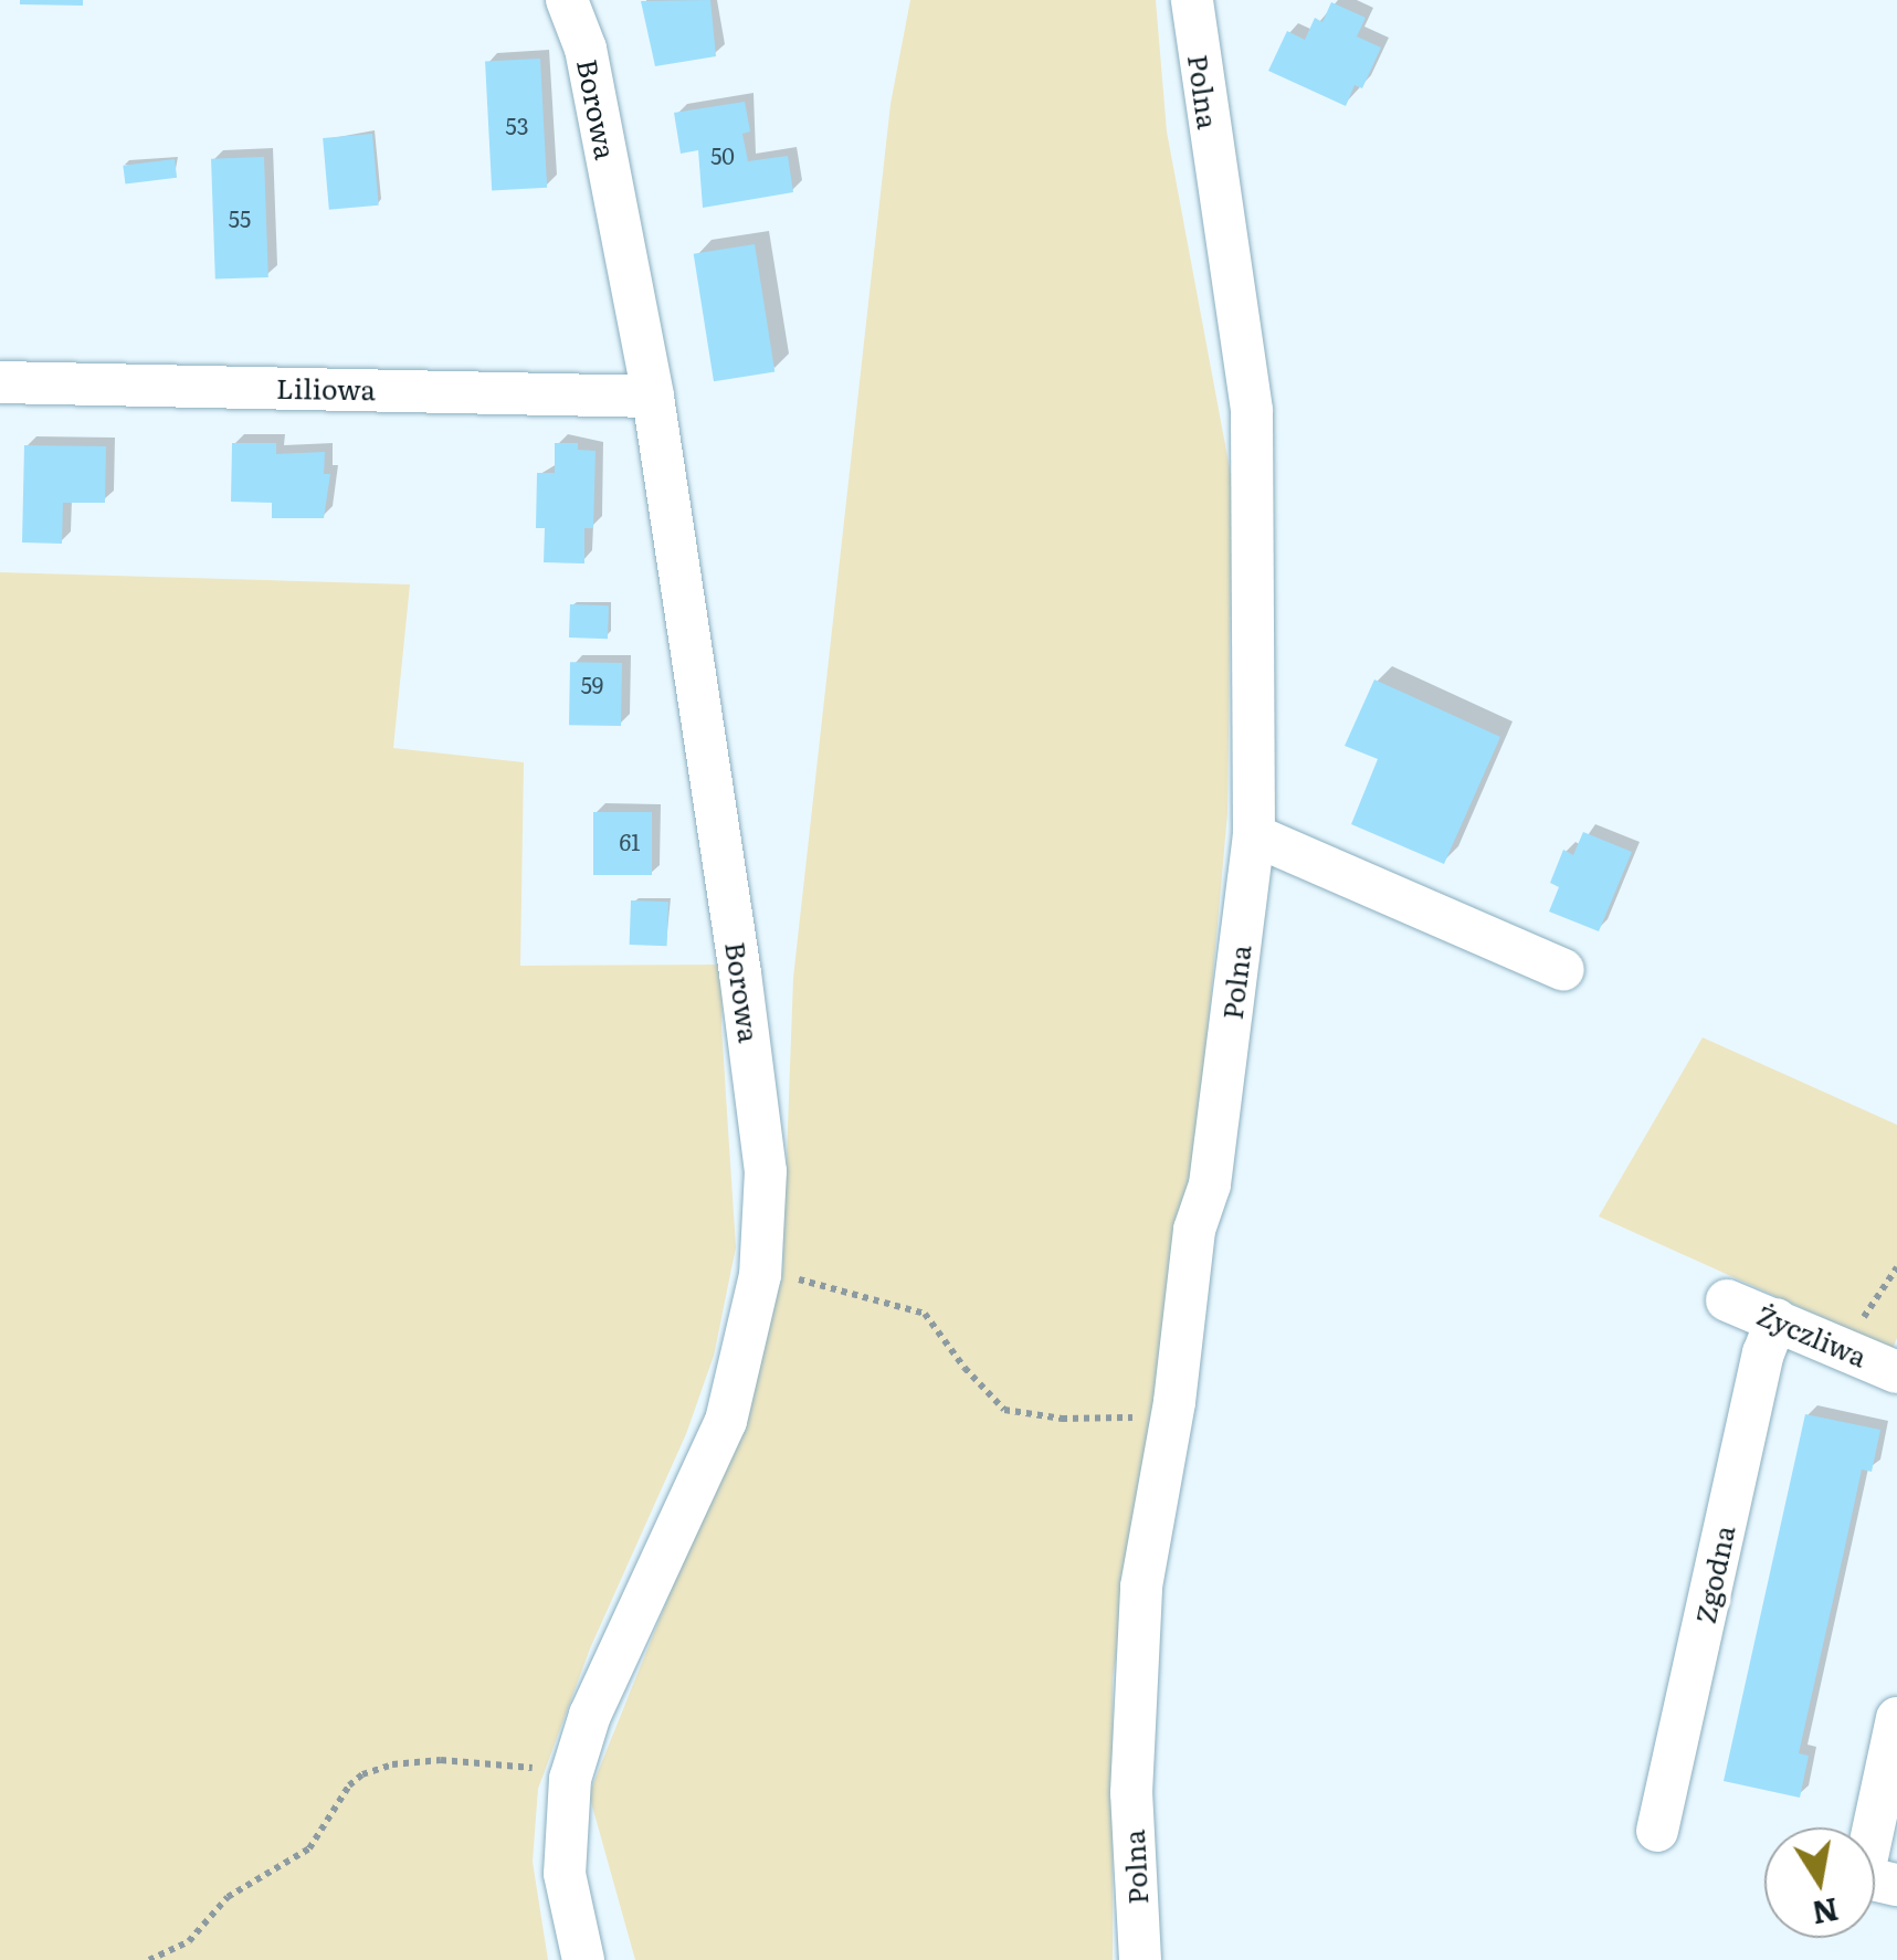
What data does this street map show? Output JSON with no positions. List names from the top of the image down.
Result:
{
  "streets": {
    "street": [
      "Polna",
      "Borowa",
      "Liliowa",
      "Życzliwa",
      "Zgodna"
    ]
  },
  "crossings": [
    ["Borowa", "Liliowa"],
    ["Życzliwa", "Zgodna"]
  ],
  "house_numbers": [
    "53",
    "50",
    "55",
    "59",
    "61"
  ],
  "north": "bottom"
}
